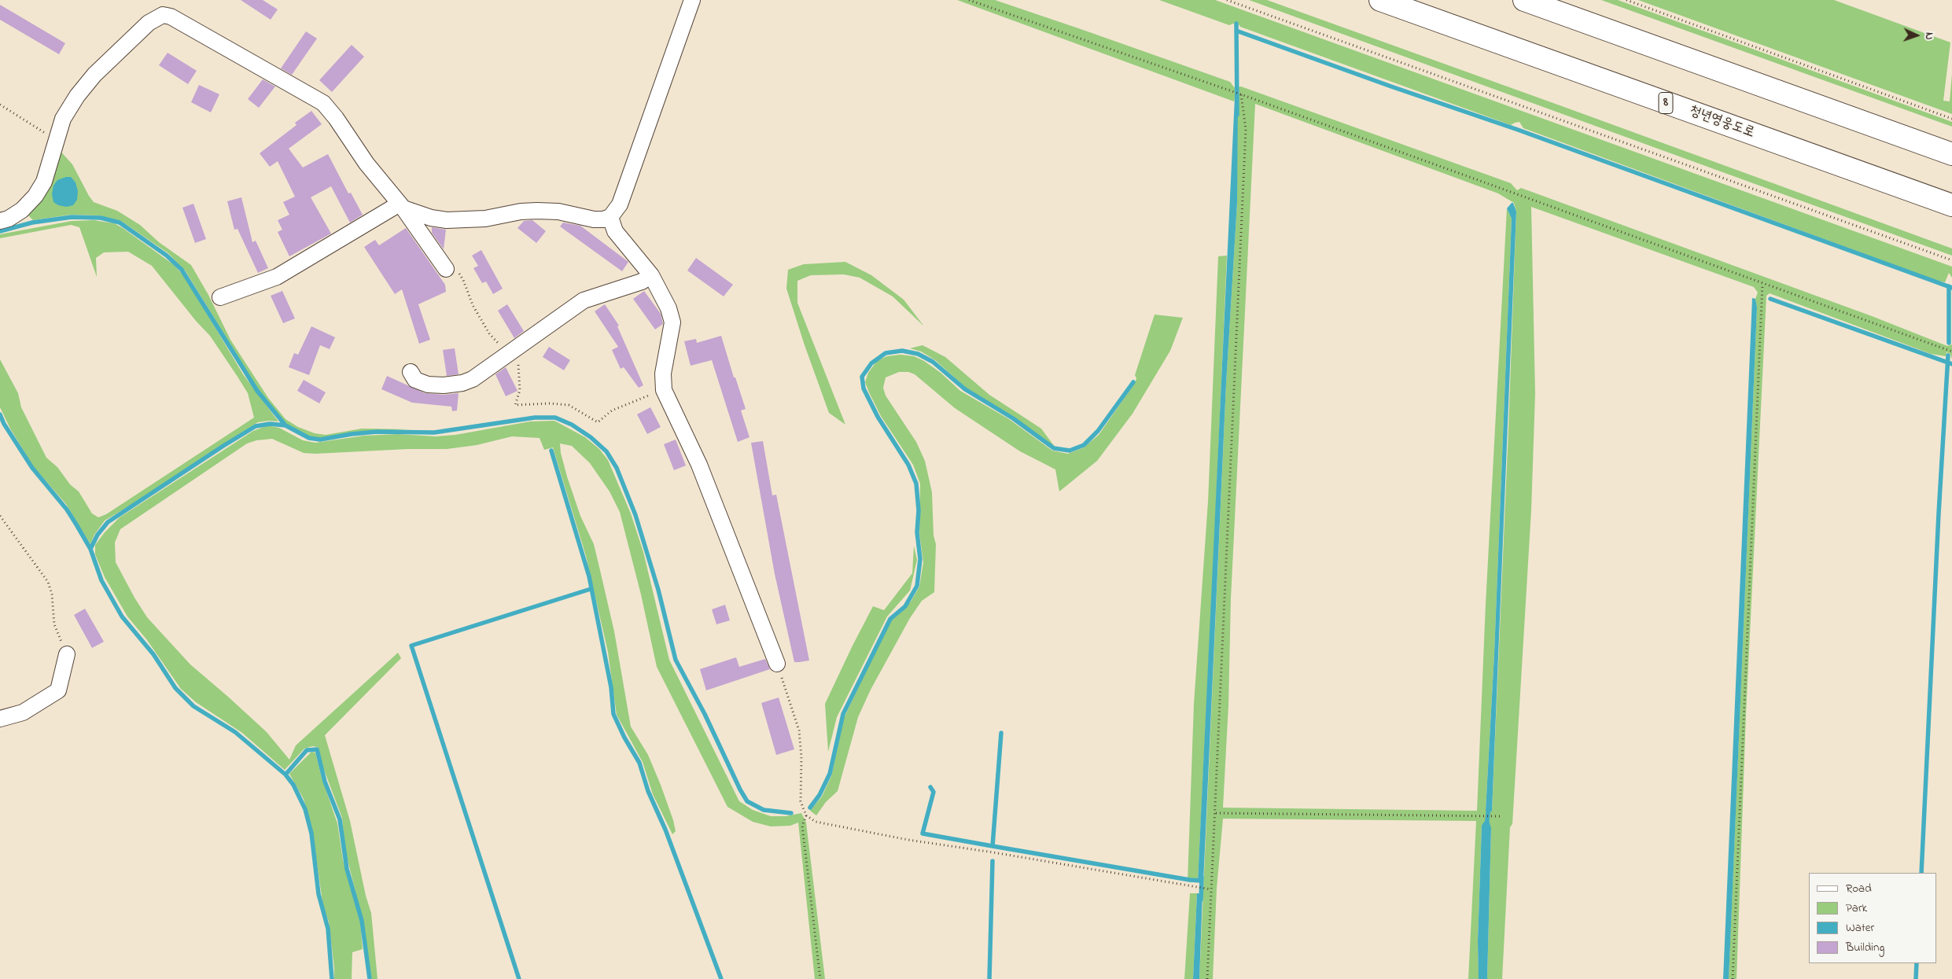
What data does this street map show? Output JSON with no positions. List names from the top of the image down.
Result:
{
  "streets": {
    "highway": ["8", "청년영웅도로"]
  },
  "legend": [
    "Road",
    "Park",
    "Water",
    "Building"
  ],
  "north": "right"
}
